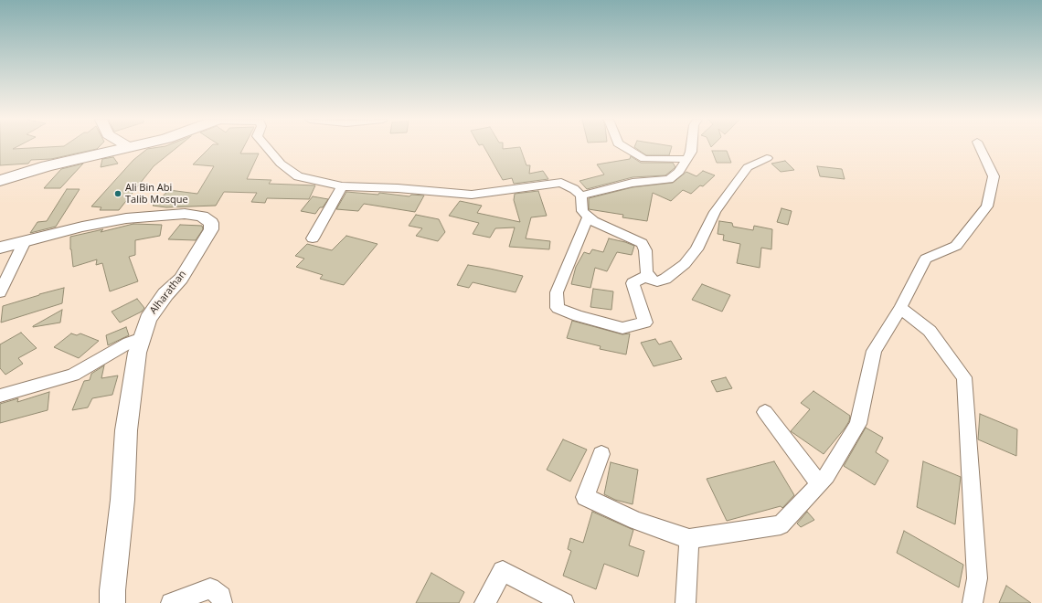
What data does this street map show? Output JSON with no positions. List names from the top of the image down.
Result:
{
  "streets": {
    "street": ["Alharathan"]
  },
  "places": ["Ali Bin Abi Talib Mosque"]
}
